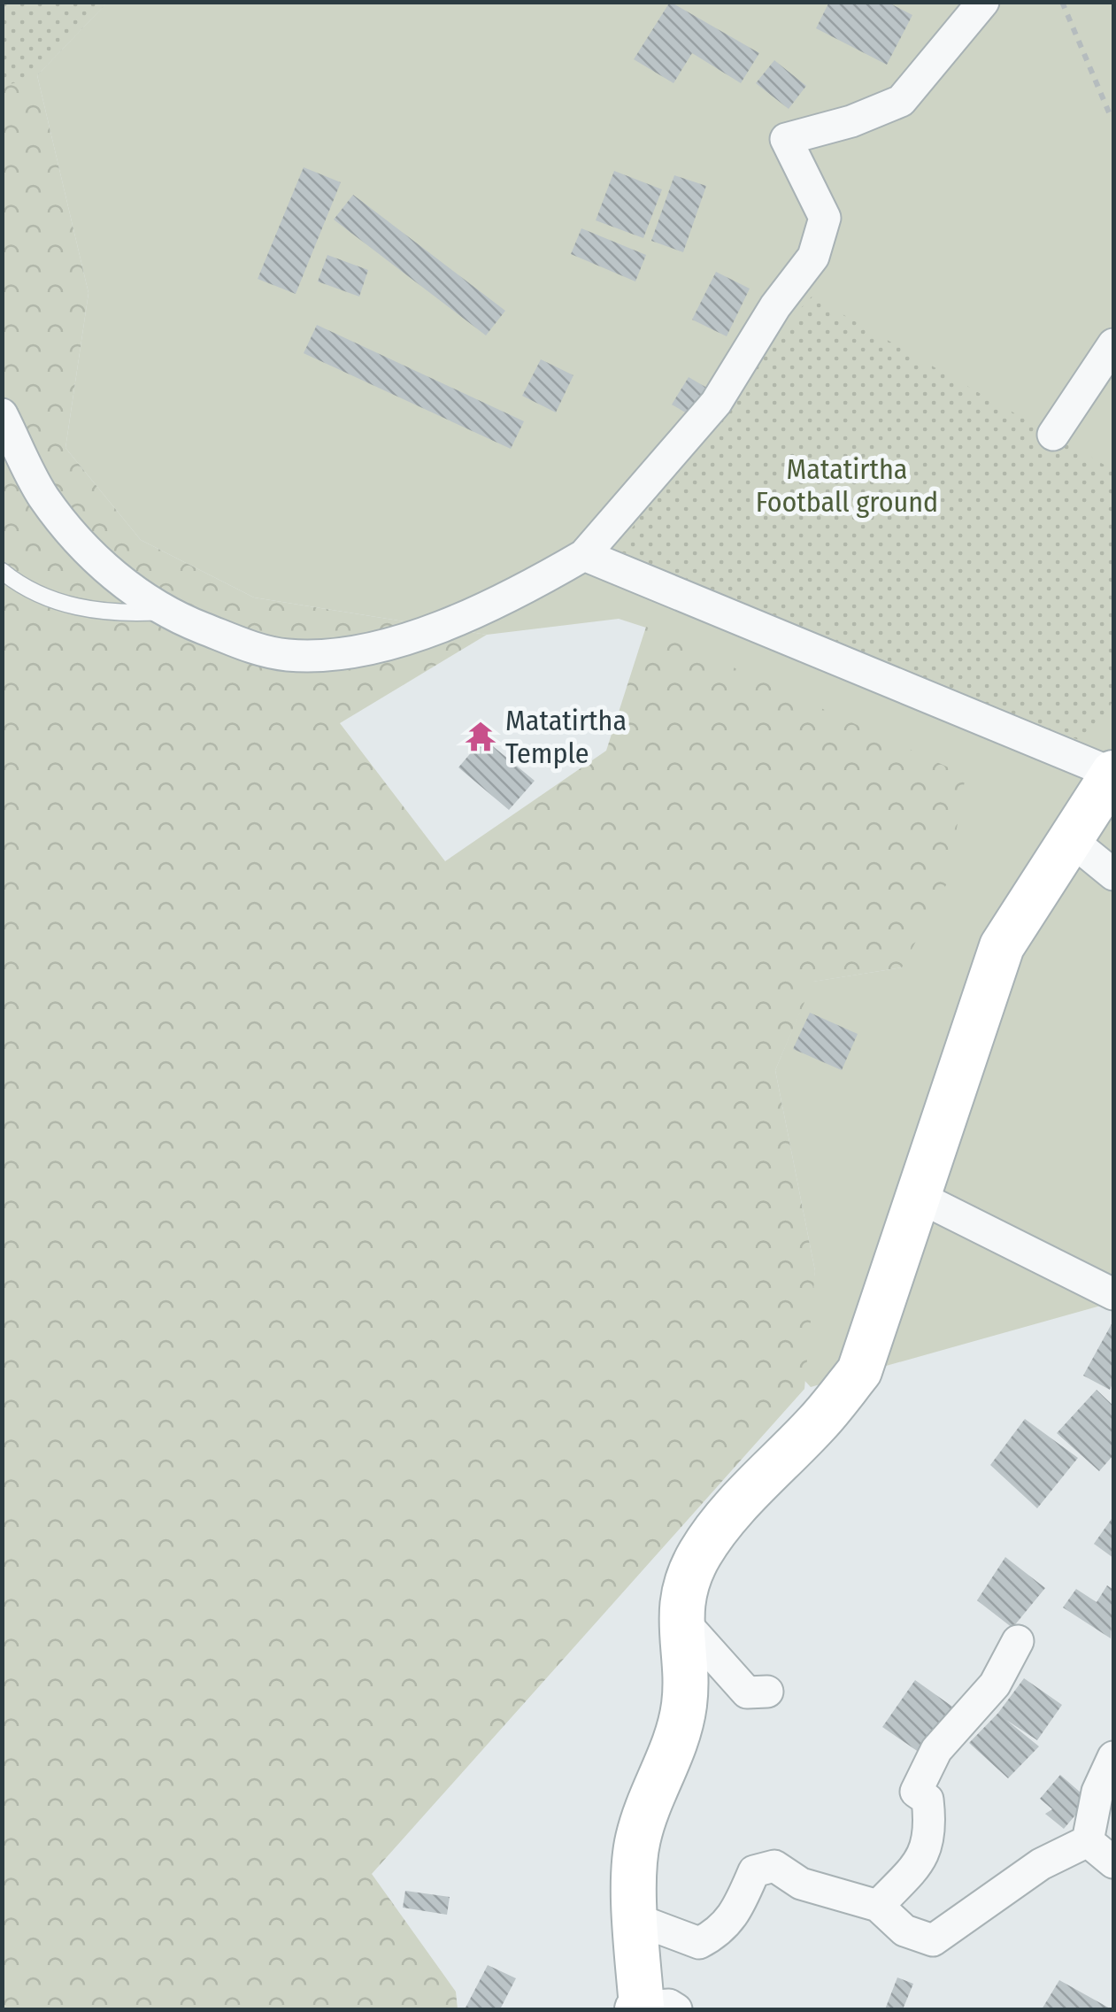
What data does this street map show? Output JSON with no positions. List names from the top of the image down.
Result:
{
  "parks": ["Matatirtha Football ground"],
  "places": {
    "temple": ["Matatirtha Temple"]
  }
}
